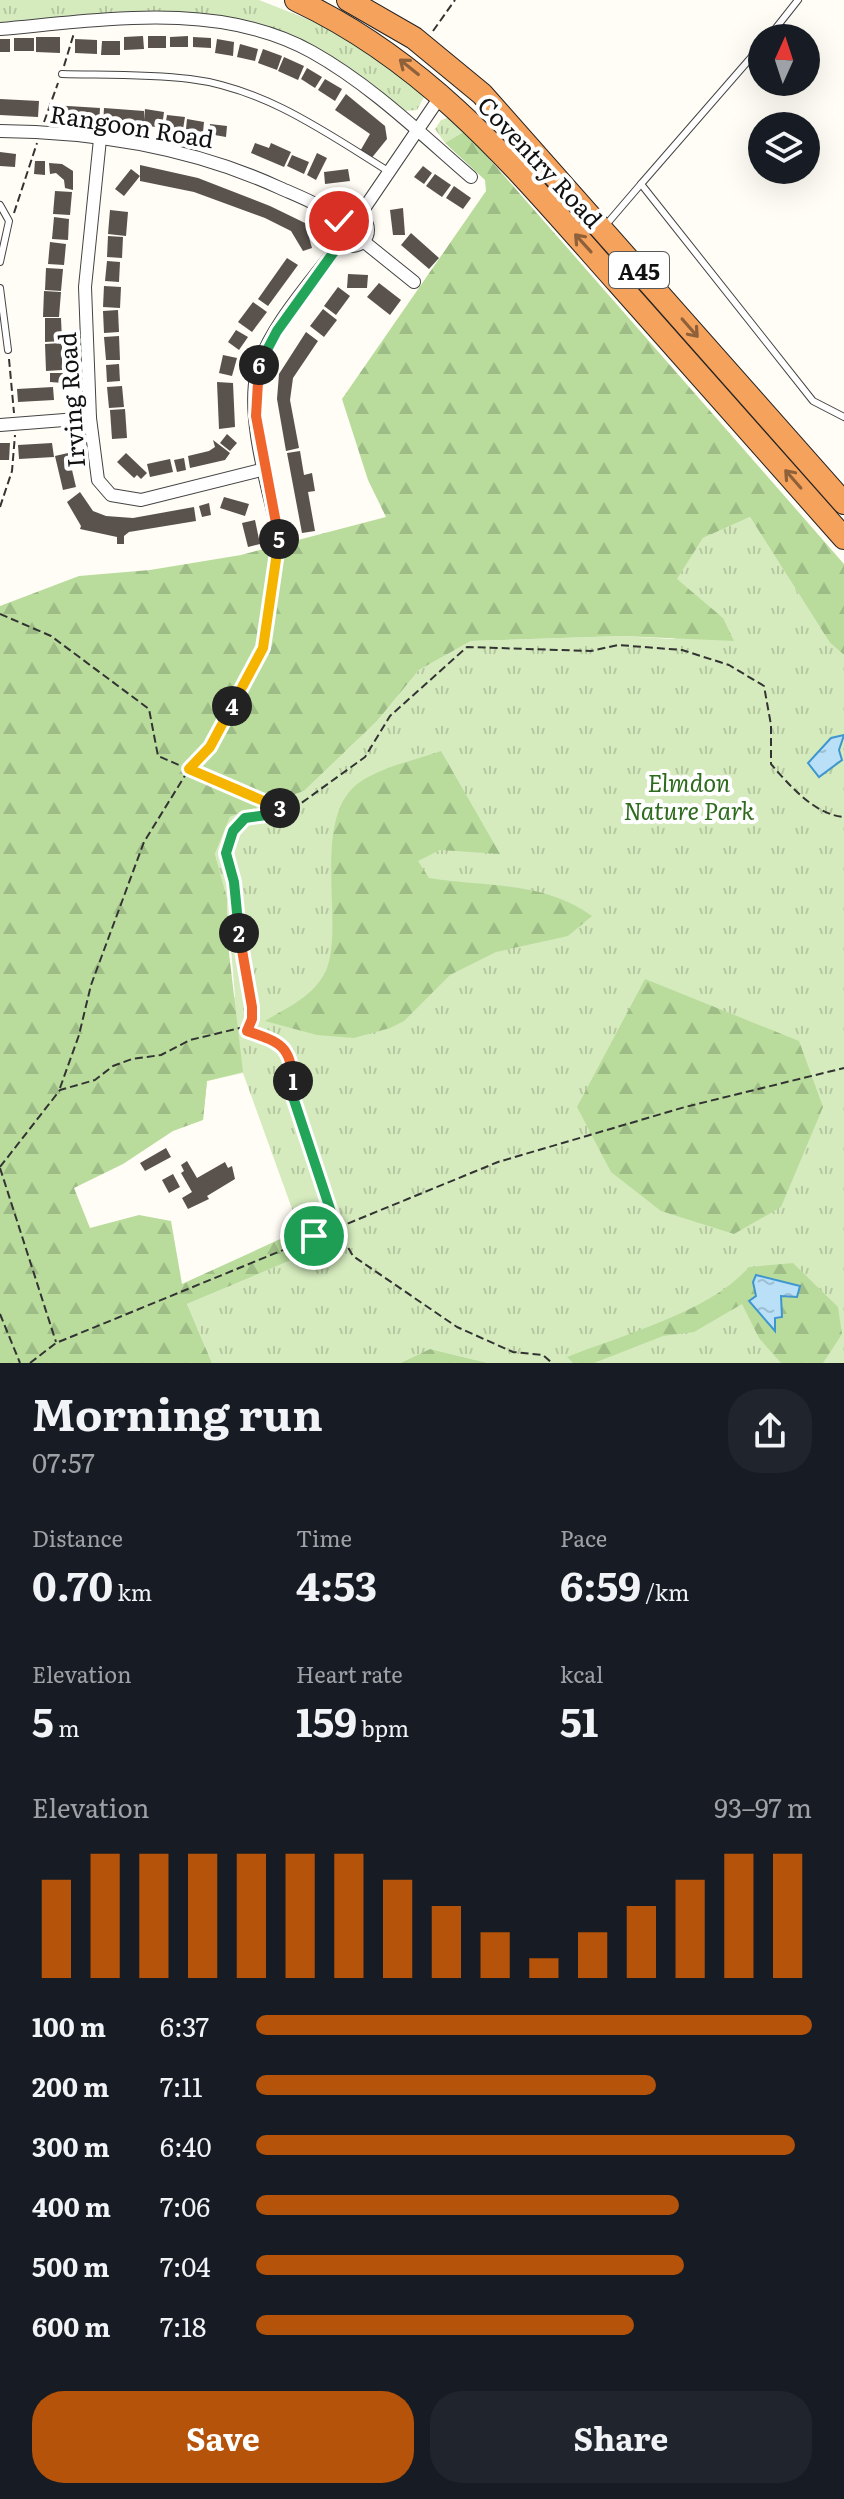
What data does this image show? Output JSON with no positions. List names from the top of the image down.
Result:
{
  "streets": {
    "highway": ["Coventry Road", "A45"],
    "street": ["Rangoon Road", "Irving Road"]
  },
  "crossings": [
    ["Rangoon Road", "Irving Road"]
  ],
  "parks": ["Elmdon Nature Park"],
  "north": "top",
  "page": {
    "pins": [
      "6",
      "5",
      "4",
      "3",
      "2",
      "1"
    ],
    "heading": ["Morning run", "07:57"],
    "stats": [
      ["Distance", "0.70 km"],
      ["Time", "4:53"],
      ["Pace", "6:59 /km"],
      ["Elevation", "5 m"],
      ["Heart rate", "159 bpm"],
      ["kcal", "51"]
    ],
    "chart": ["Elevation", "93–97 m"],
    "list": [
      {
        "name": "100 m",
        "note": "6:37"
      },
      {
        "name": "200 m",
        "note": "7:11"
      },
      {
        "name": "300 m",
        "note": "6:40"
      },
      {
        "name": "400 m",
        "note": "7:06"
      },
      {
        "name": "500 m",
        "note": "7:04"
      },
      {
        "name": "600 m",
        "note": "7:18"
      }
    ],
    "buttons": ["Save", "Share"]
  }
}
